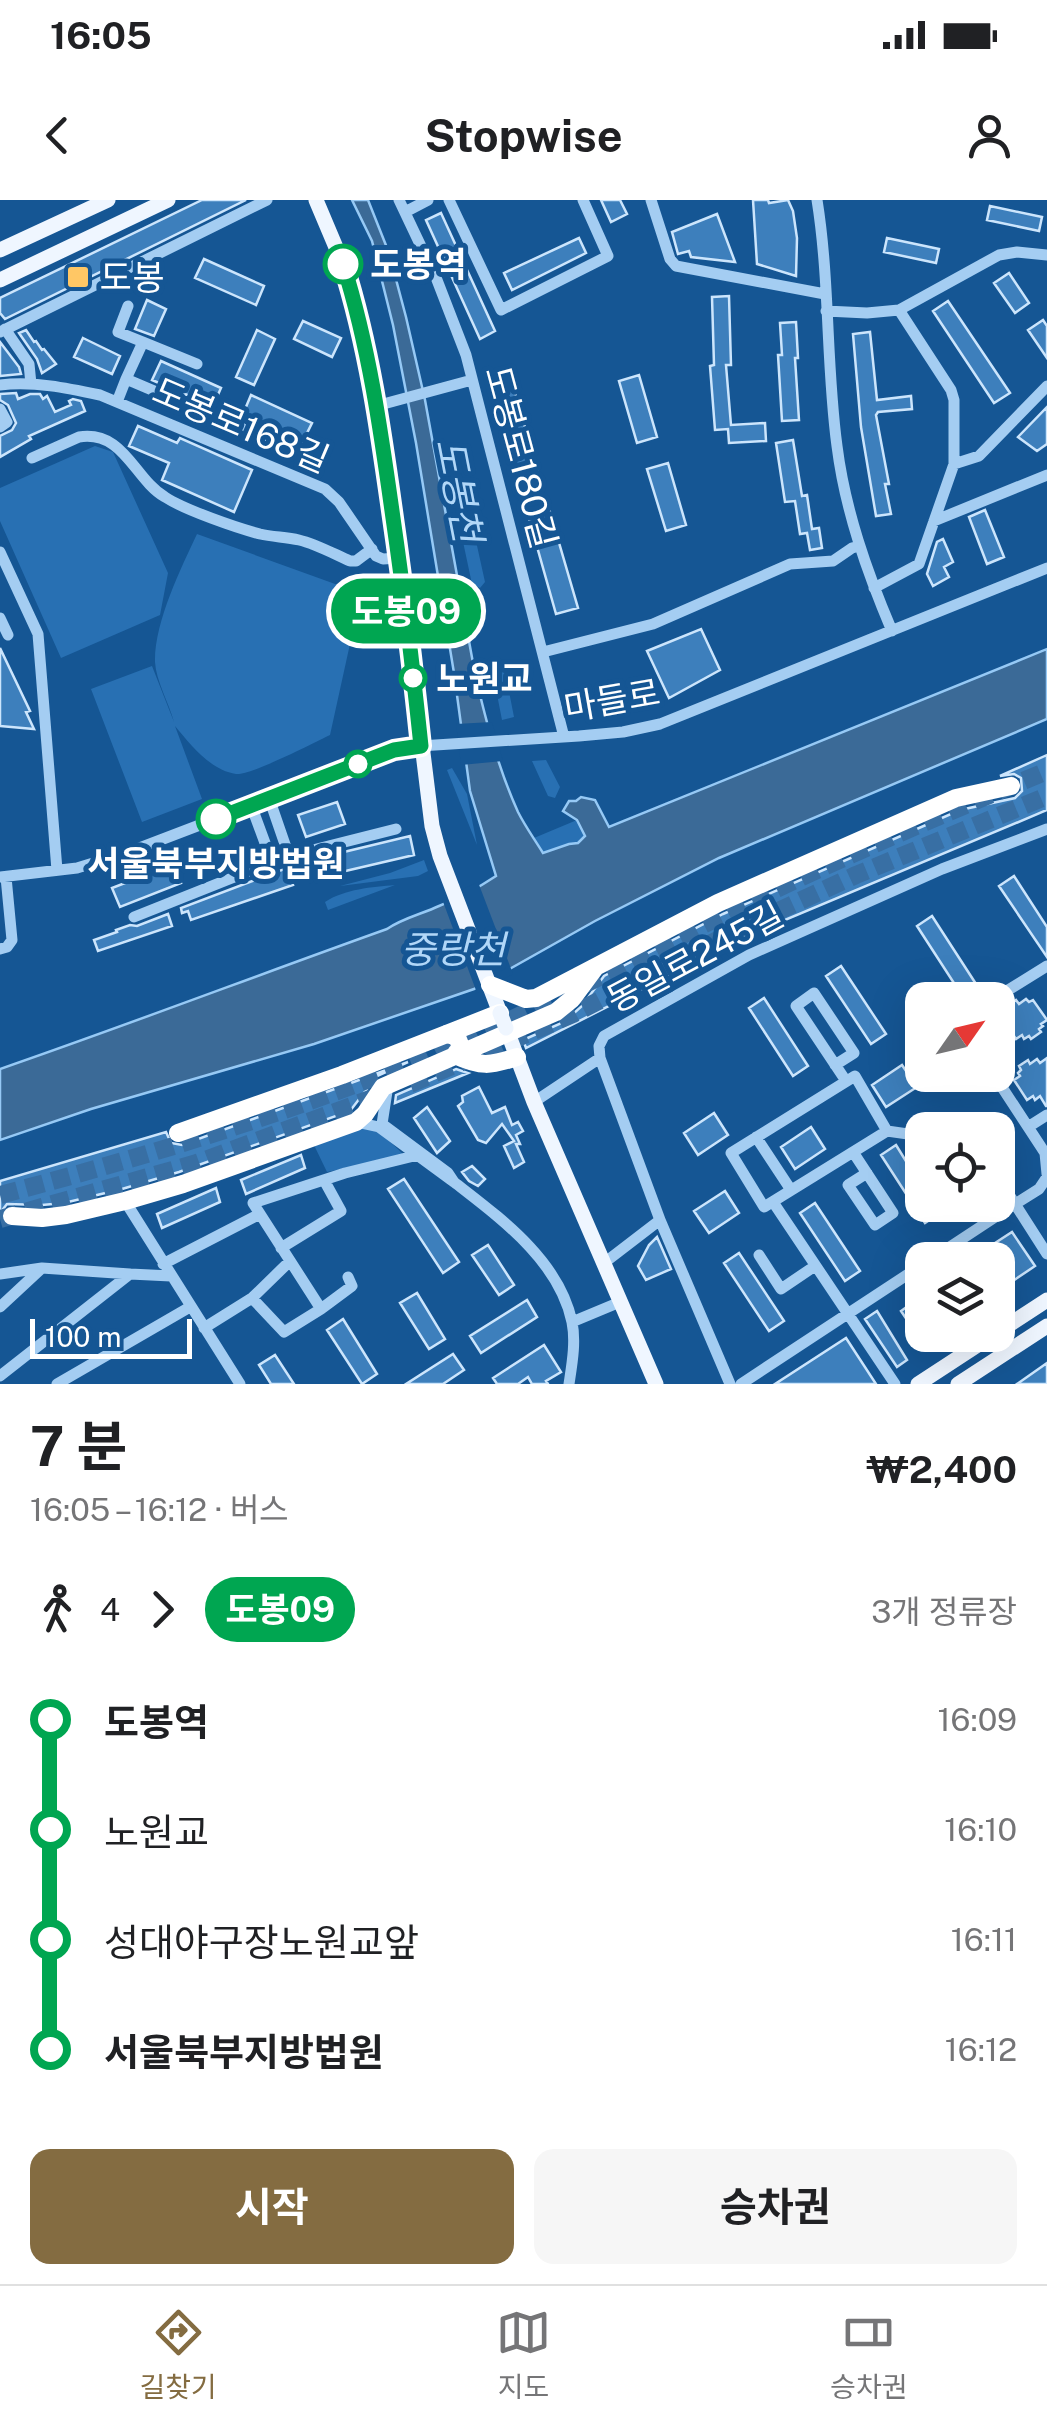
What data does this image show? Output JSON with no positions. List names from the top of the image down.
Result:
{
  "streets": {
    "street": [
      "도봉로168길",
      "도봉로180길",
      "마들로",
      "동일로245길"
    ]
  },
  "crossings": [
    ["도봉로180길", "마들로"]
  ],
  "water": ["도봉천", "중랑천"],
  "places": {
    "other": ["도봉역", "노원교", "서울북부지방법원"],
    "transit": ["도봉"]
  },
  "lines": ["bus line 도봉09"],
  "scale_bar": "100 m",
  "north": "top right",
  "page": {
    "status": "16:05",
    "header": "Stopwise",
    "on_map": "도봉09",
    "scale": "100 m",
    "heading": ["7 분", "16:05 – 16:12 · 버스", "₩2,400"],
    "legs": ["4", "도봉09", "3개 정류장"],
    "list": [
      {
        "name": "도봉역",
        "value": "16:09"
      },
      {
        "name": "노원교",
        "value": "16:10"
      },
      {
        "name": "성대야구장노원교앞",
        "value": "16:11"
      },
      {
        "name": "서울북부지방법원",
        "value": "16:12"
      }
    ],
    "buttons": ["시작", "승차권"],
    "tabs": ["길찾기", "지도", "승차권"]
  }
}
